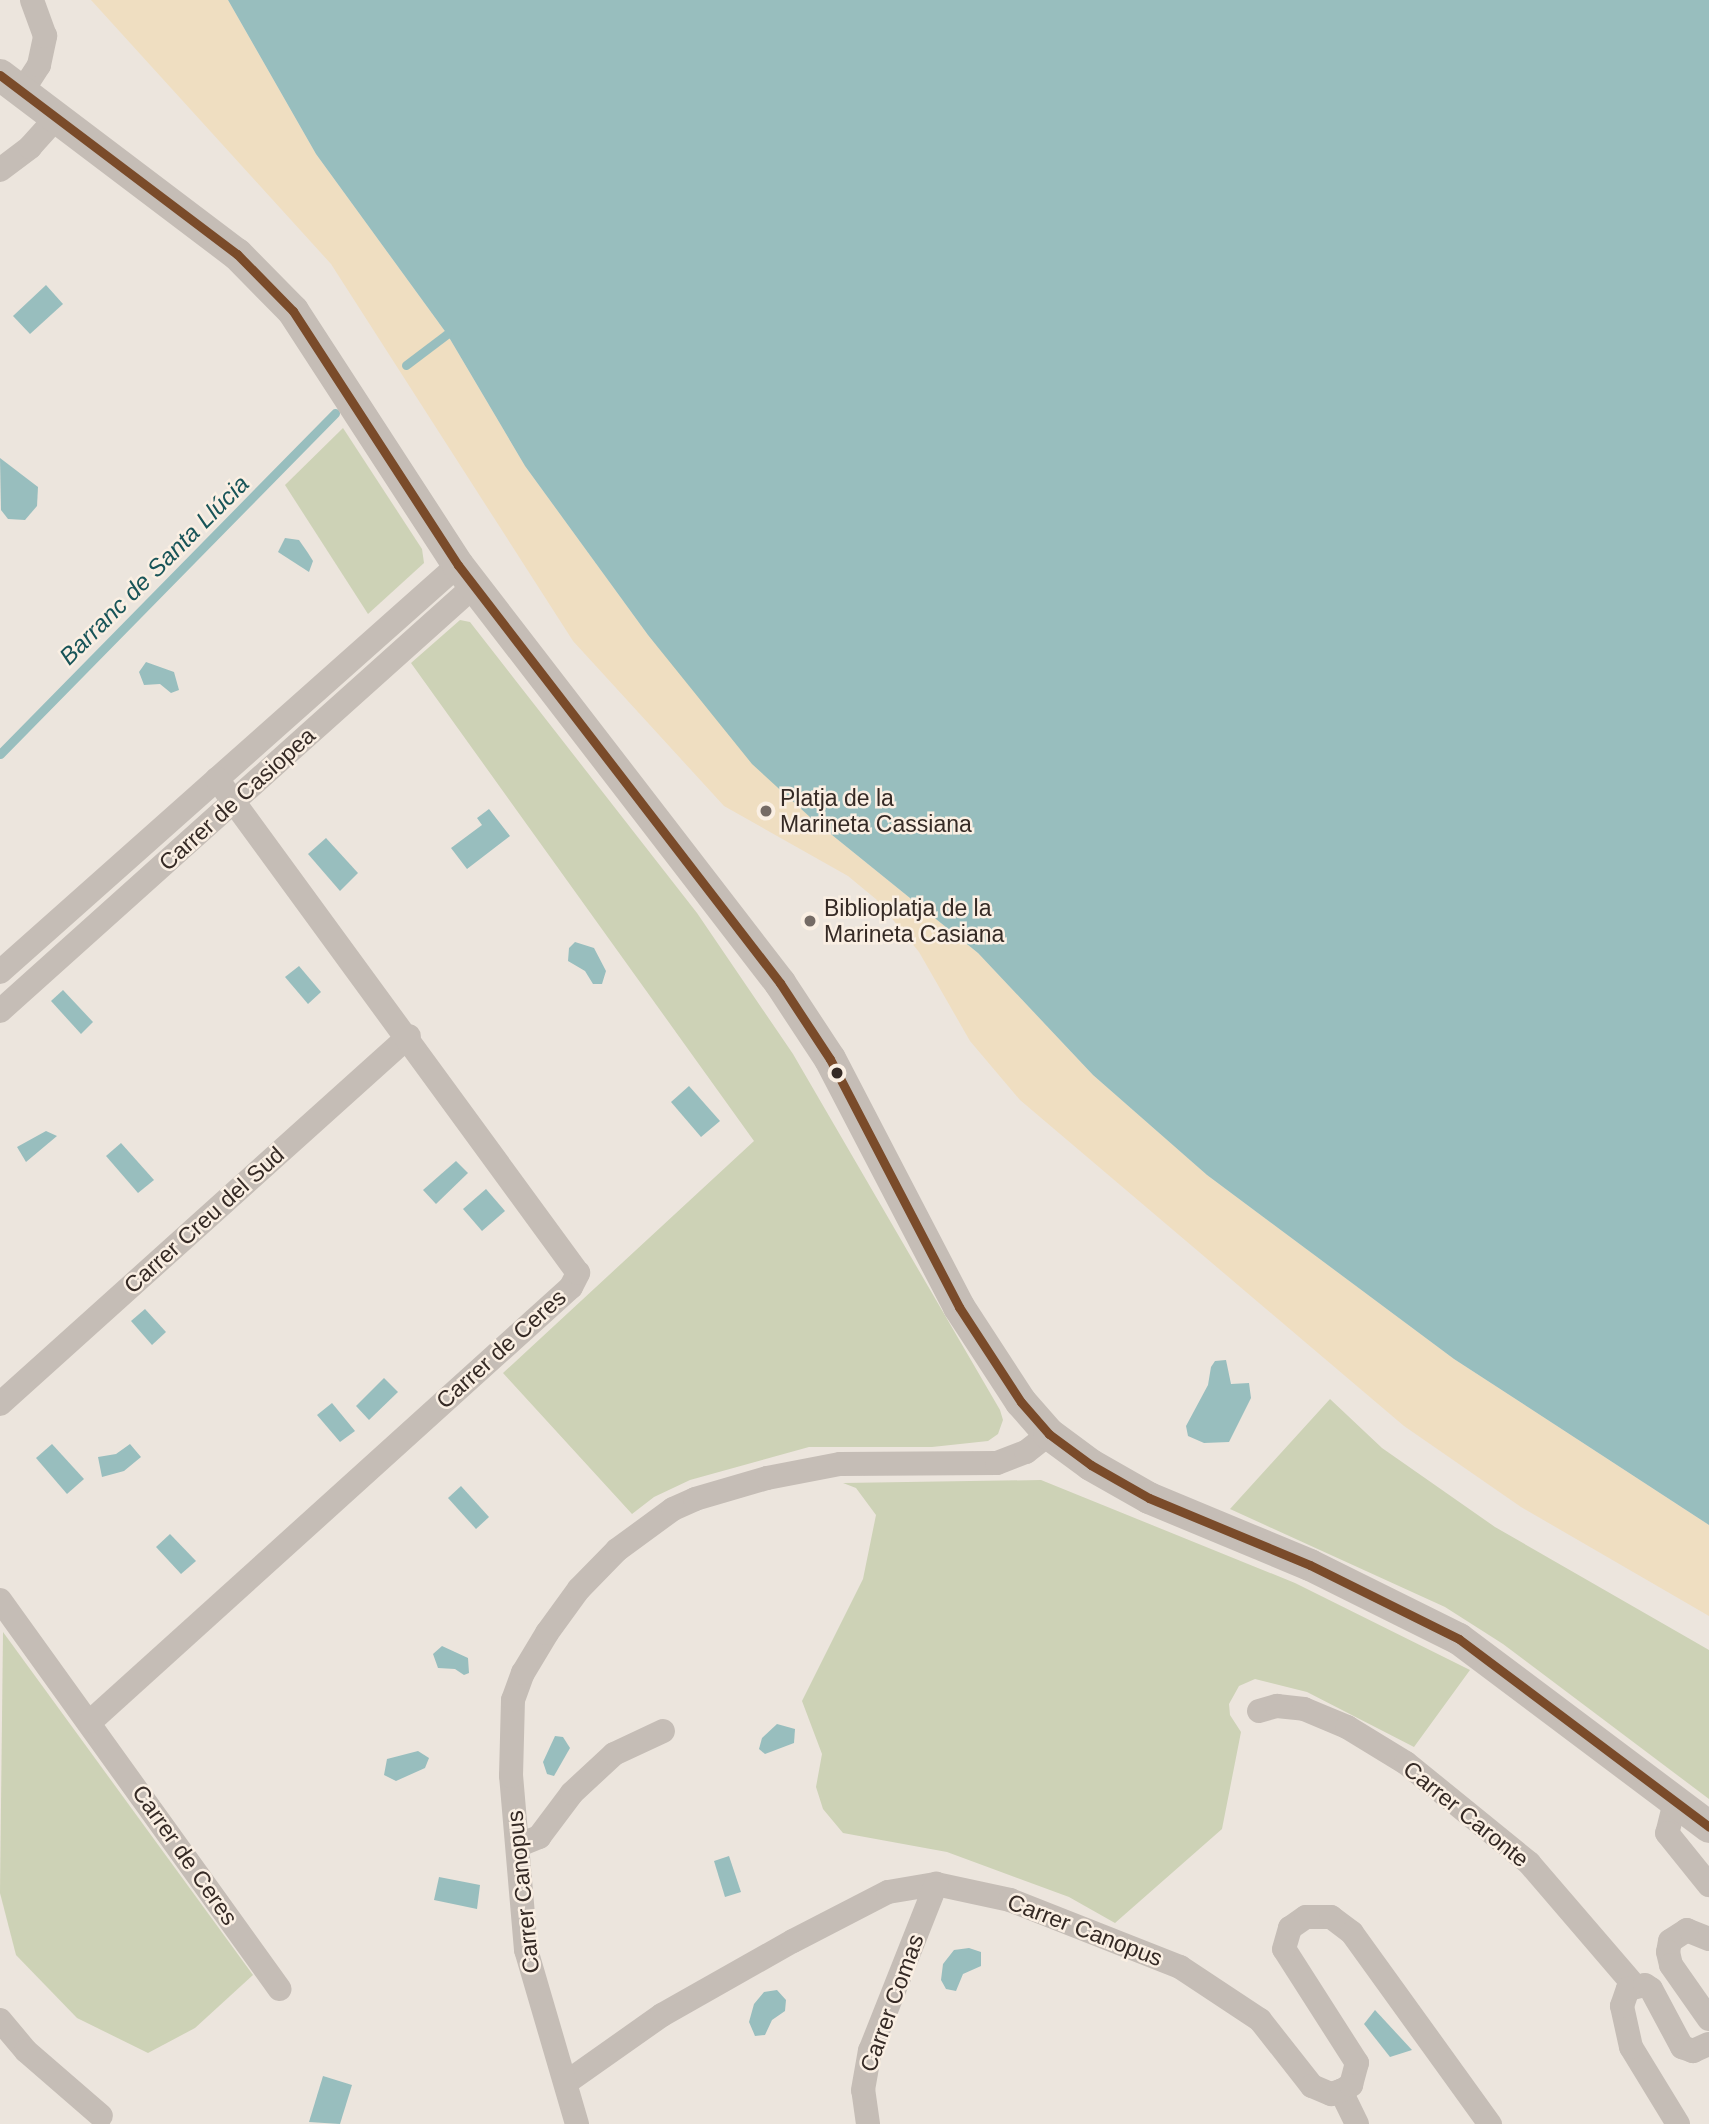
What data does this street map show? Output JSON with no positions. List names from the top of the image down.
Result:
{
  "streets": {
    "street": [
      "Carrer de Casiopea",
      "Carrer Creu del Sud",
      "Carrer de Ceres",
      "Carrer Caronte",
      "Carrer Canopus",
      "Carrer Comas"
    ]
  },
  "crossings": [
    ["Carrer de Casiopea", "Carrer de Ceres"],
    ["Carrer Creu del Sud", "Carrer de Ceres"],
    ["Carrer Canopus", "Carrer Comas"]
  ],
  "water": ["Barranc de Santa Llúcia"],
  "places": ["Platja de la Marineta Cassiana", "Biblioplatja de la Marineta Casiana"]
}
